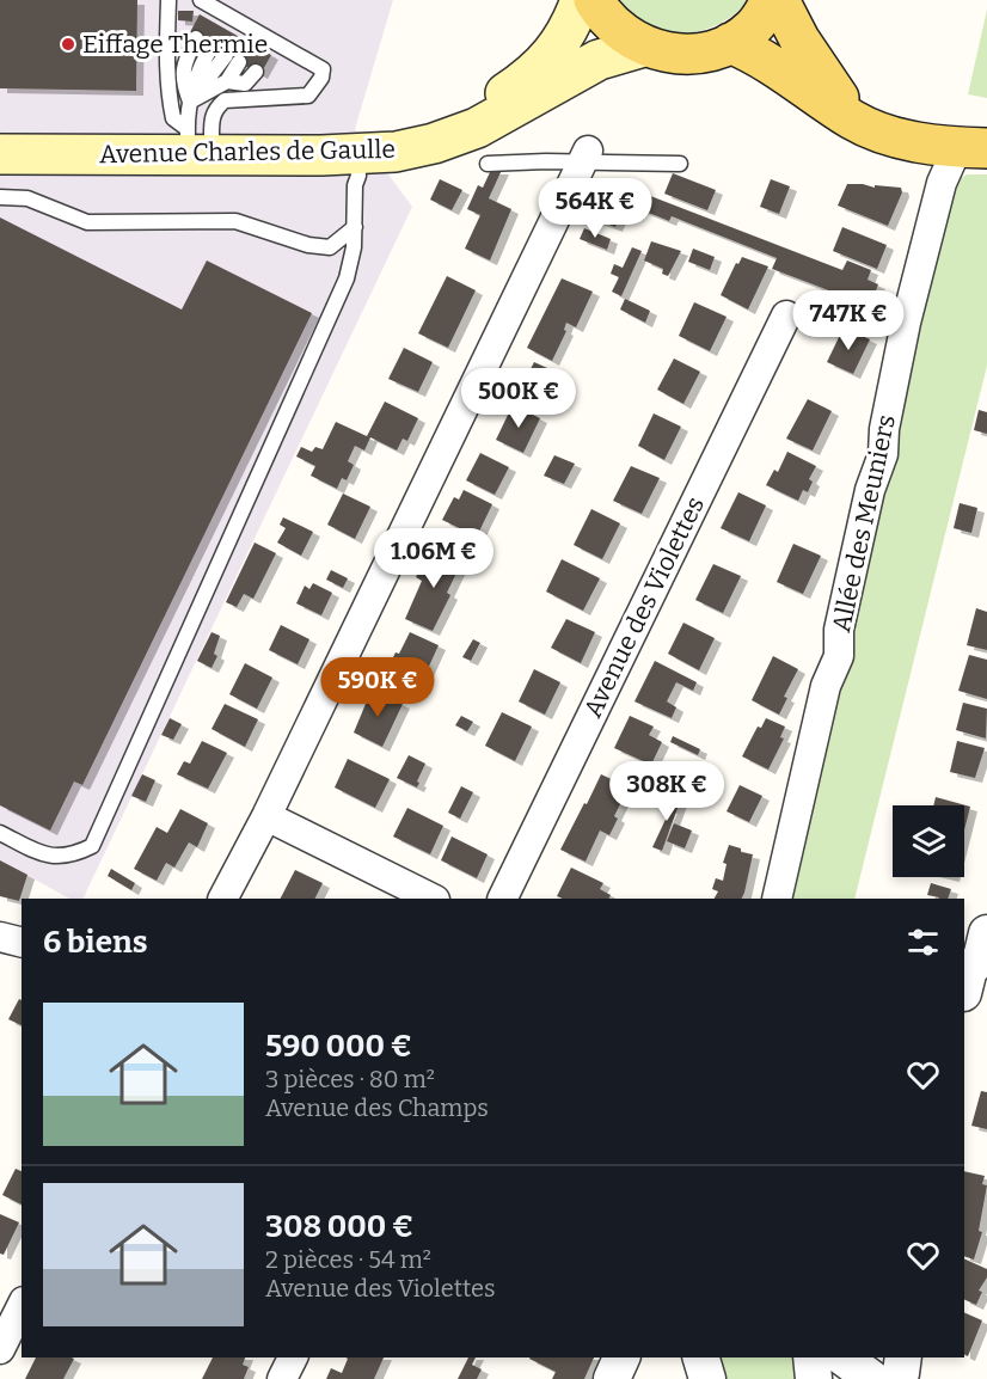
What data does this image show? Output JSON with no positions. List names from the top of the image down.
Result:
{
  "streets": {
    "main road": ["Avenue Charles de Gaulle"],
    "street": ["Allée des Meuniers", "Avenue des Violettes"]
  },
  "places": ["Eiffage Thermie"],
  "page": {
    "price": [
      "564K €",
      "747K €",
      "500K €",
      "1.06M €",
      "590K €",
      "308K €"
    ],
    "heading": "6 biens",
    "list": [
      {
        "name": "590 000 €",
        "note": "3 pièces · 80 m² · Avenue des Champs"
      },
      {
        "name": "308 000 €",
        "note": "2 pièces · 54 m² · Avenue des Violettes"
      }
    ]
  }
}
